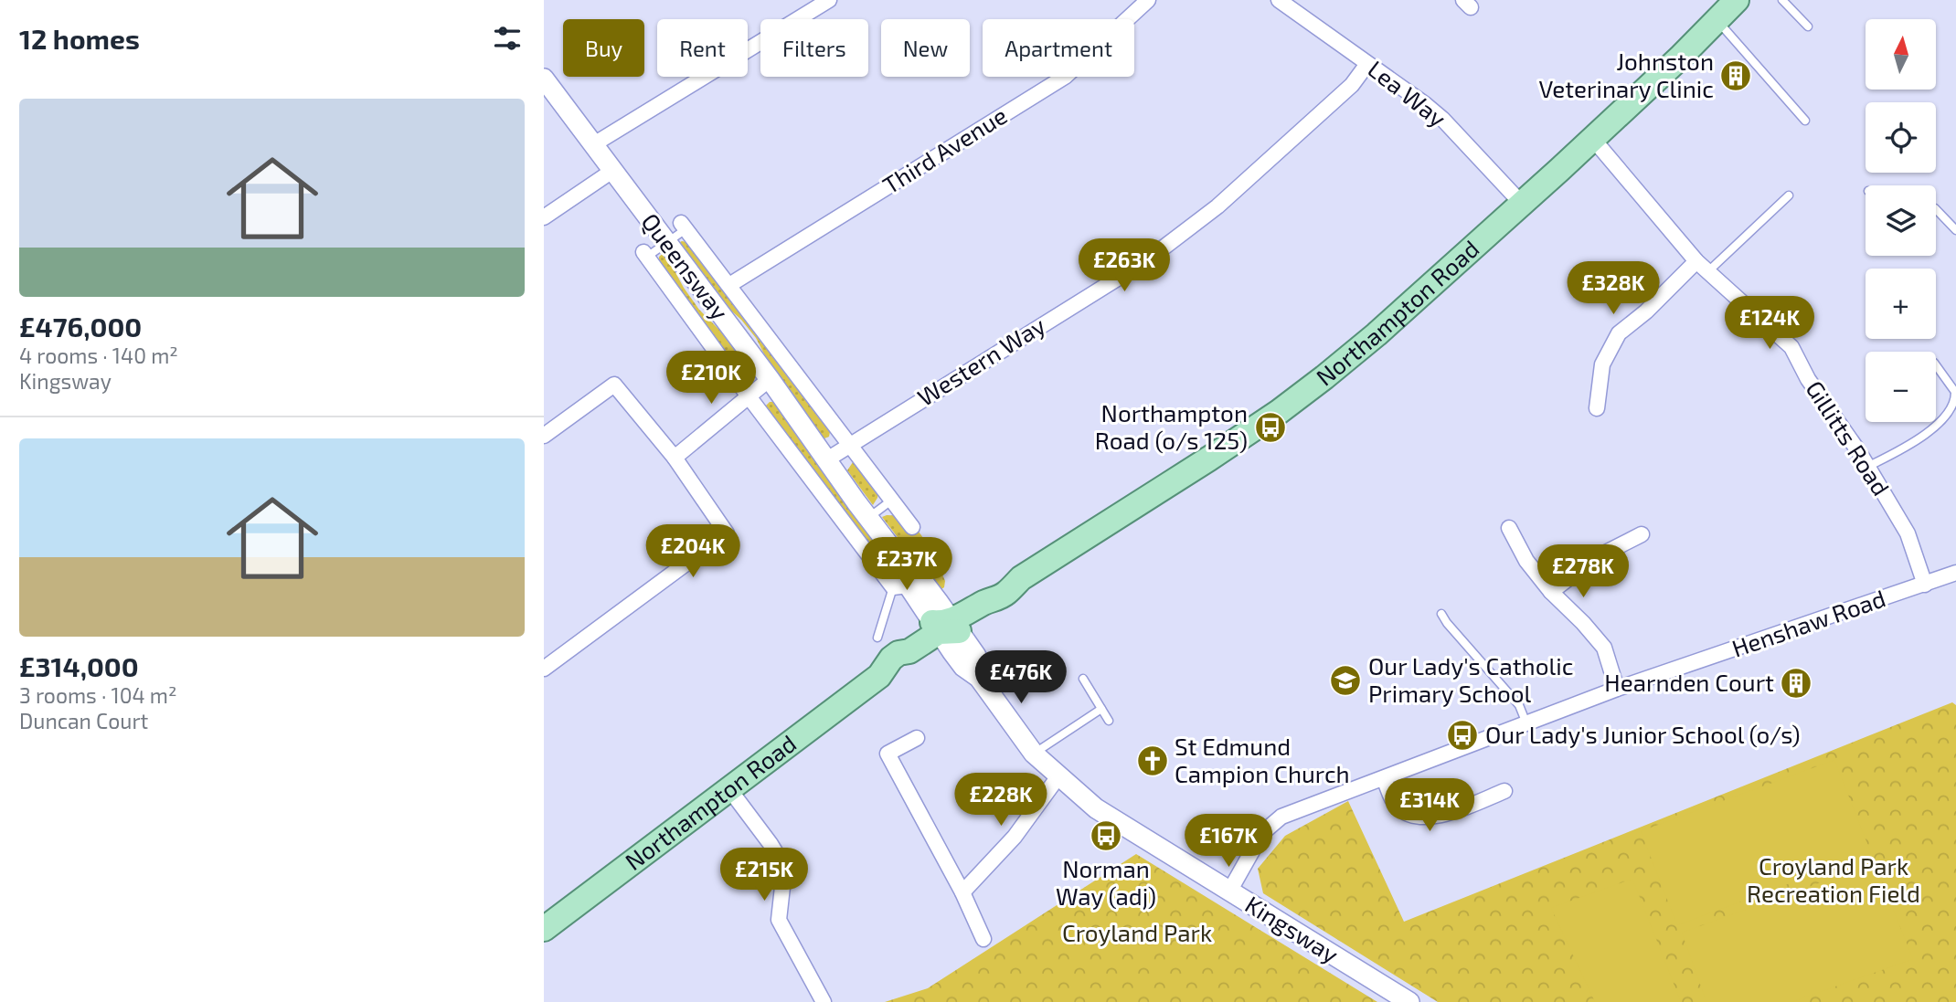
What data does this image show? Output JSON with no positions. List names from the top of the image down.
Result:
{
  "streets": {
    "main road": ["Northampton Road"],
    "street": [
      "Lea Way",
      "Third Avenue",
      "Queensway",
      "Western Way",
      "Gillitts Road",
      "Henshaw Road",
      "Kingsway"
    ]
  },
  "crossings": [
    ["Lea Way", "Northampton Road"],
    ["Lea Way", "Western Way"],
    ["Queensway", "Northampton Road"],
    ["Queensway", "Western Way"],
    ["Queensway", "Kingsway"],
    ["Northampton Road", "Gillitts Road"],
    ["Northampton Road", "Kingsway"],
    ["Gillitts Road", "Henshaw Road"],
    ["Henshaw Road", "Kingsway"]
  ],
  "parks": ["Croyland Park Recreation Field", "Croyland Park"],
  "places": {
    "building": ["Johnston Veterinary Clinic", "Hearnden Court"],
    "bus stop": ["Northampton Road (o/s 125)", "Our Lady's Junior School (o/s)", "Norman Way (adj)"],
    "school or university": ["Our Lady's Catholic Primary School"],
    "church": ["St Edmund Campion Church"]
  },
  "north": "top",
  "page": {
    "heading": "12 homes",
    "map_buttons": ["+", "−"],
    "chip": [
      "Buy",
      "Rent",
      "Filters",
      "New",
      "Apartment"
    ],
    "list": [
      {
        "name": "£476,000",
        "note": "4 rooms · 140 m² · Kingsway"
      },
      {
        "name": "£314,000",
        "note": "3 rooms · 104 m² · Duncan Court"
      }
    ],
    "price": [
      "£263K",
      "£328K",
      "£124K",
      "£210K",
      "£204K",
      "£237K",
      "£278K",
      "£476K",
      "£228K",
      "£314K",
      "£167K",
      "£215K"
    ]
  }
}
